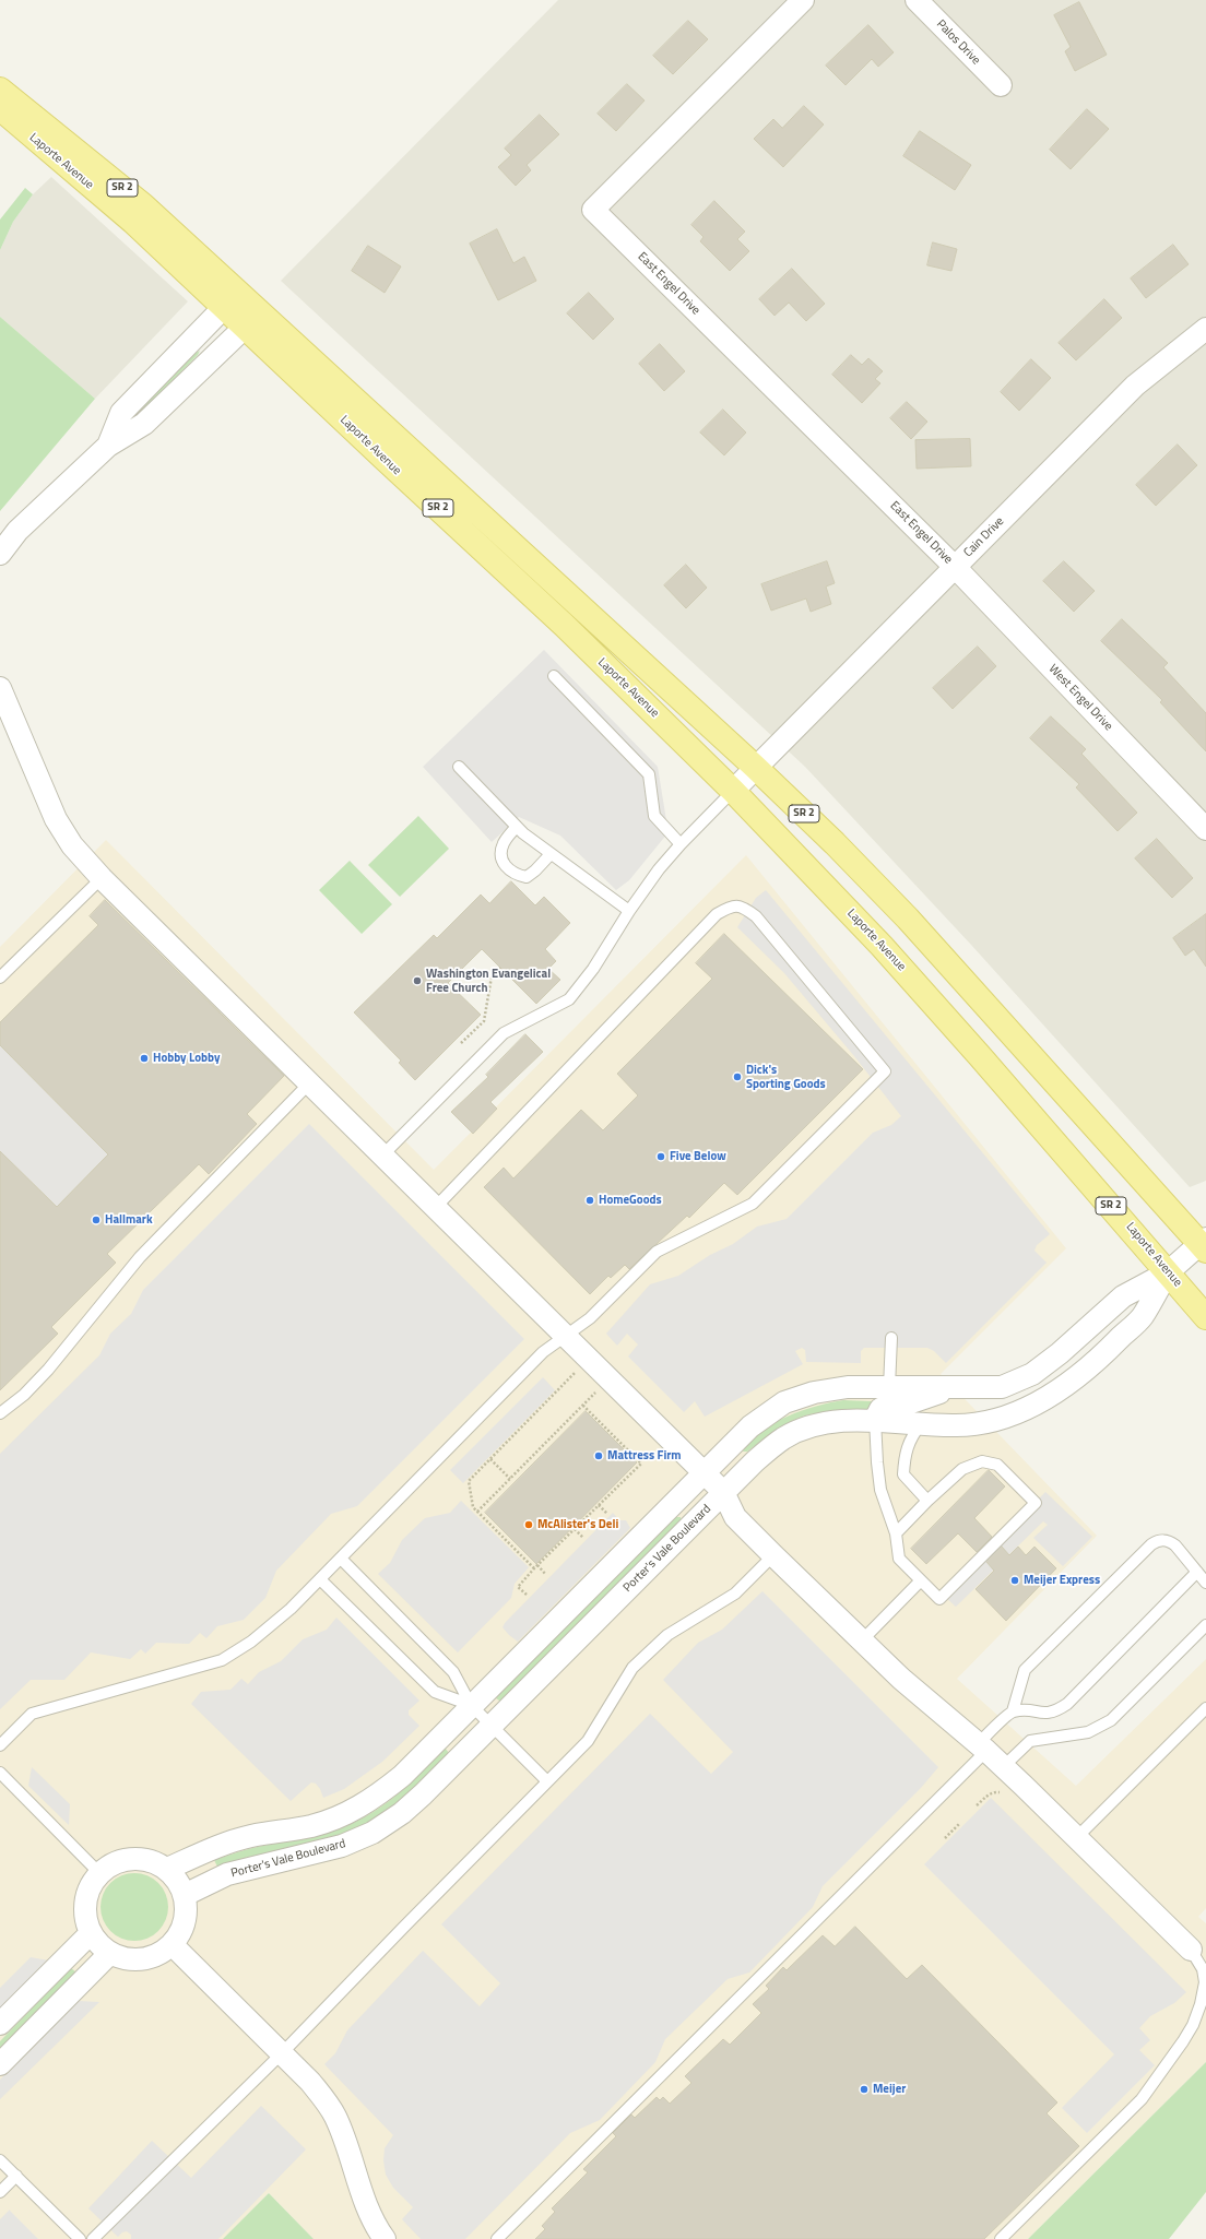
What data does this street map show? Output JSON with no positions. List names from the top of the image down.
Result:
{
  "streets": {
    "main road": ["Laporte Avenue", "SR 2"],
    "street": [
      "Palos Drive",
      "East Engel Drive",
      "Cain Drive",
      "West Engel Drive",
      "Porter's Vale Boulevard"
    ]
  },
  "crossings": [
    ["Laporte Avenue", "Cain Drive"],
    ["Laporte Avenue", "Porter's Vale Boulevard"],
    ["East Engel Drive", "Cain Drive"],
    ["East Engel Drive", "West Engel Drive"],
    ["Cain Drive", "West Engel Drive"]
  ],
  "places": [
    "Washington Evangelical Free Church",
    "Hobby Lobby",
    "Dick's Sporting Goods",
    "Five Below",
    "HomeGoods",
    "Hallmark",
    "Mattress Firm",
    "McAlister's Deli",
    "Meijer Express",
    "Meijer"
  ]
}
